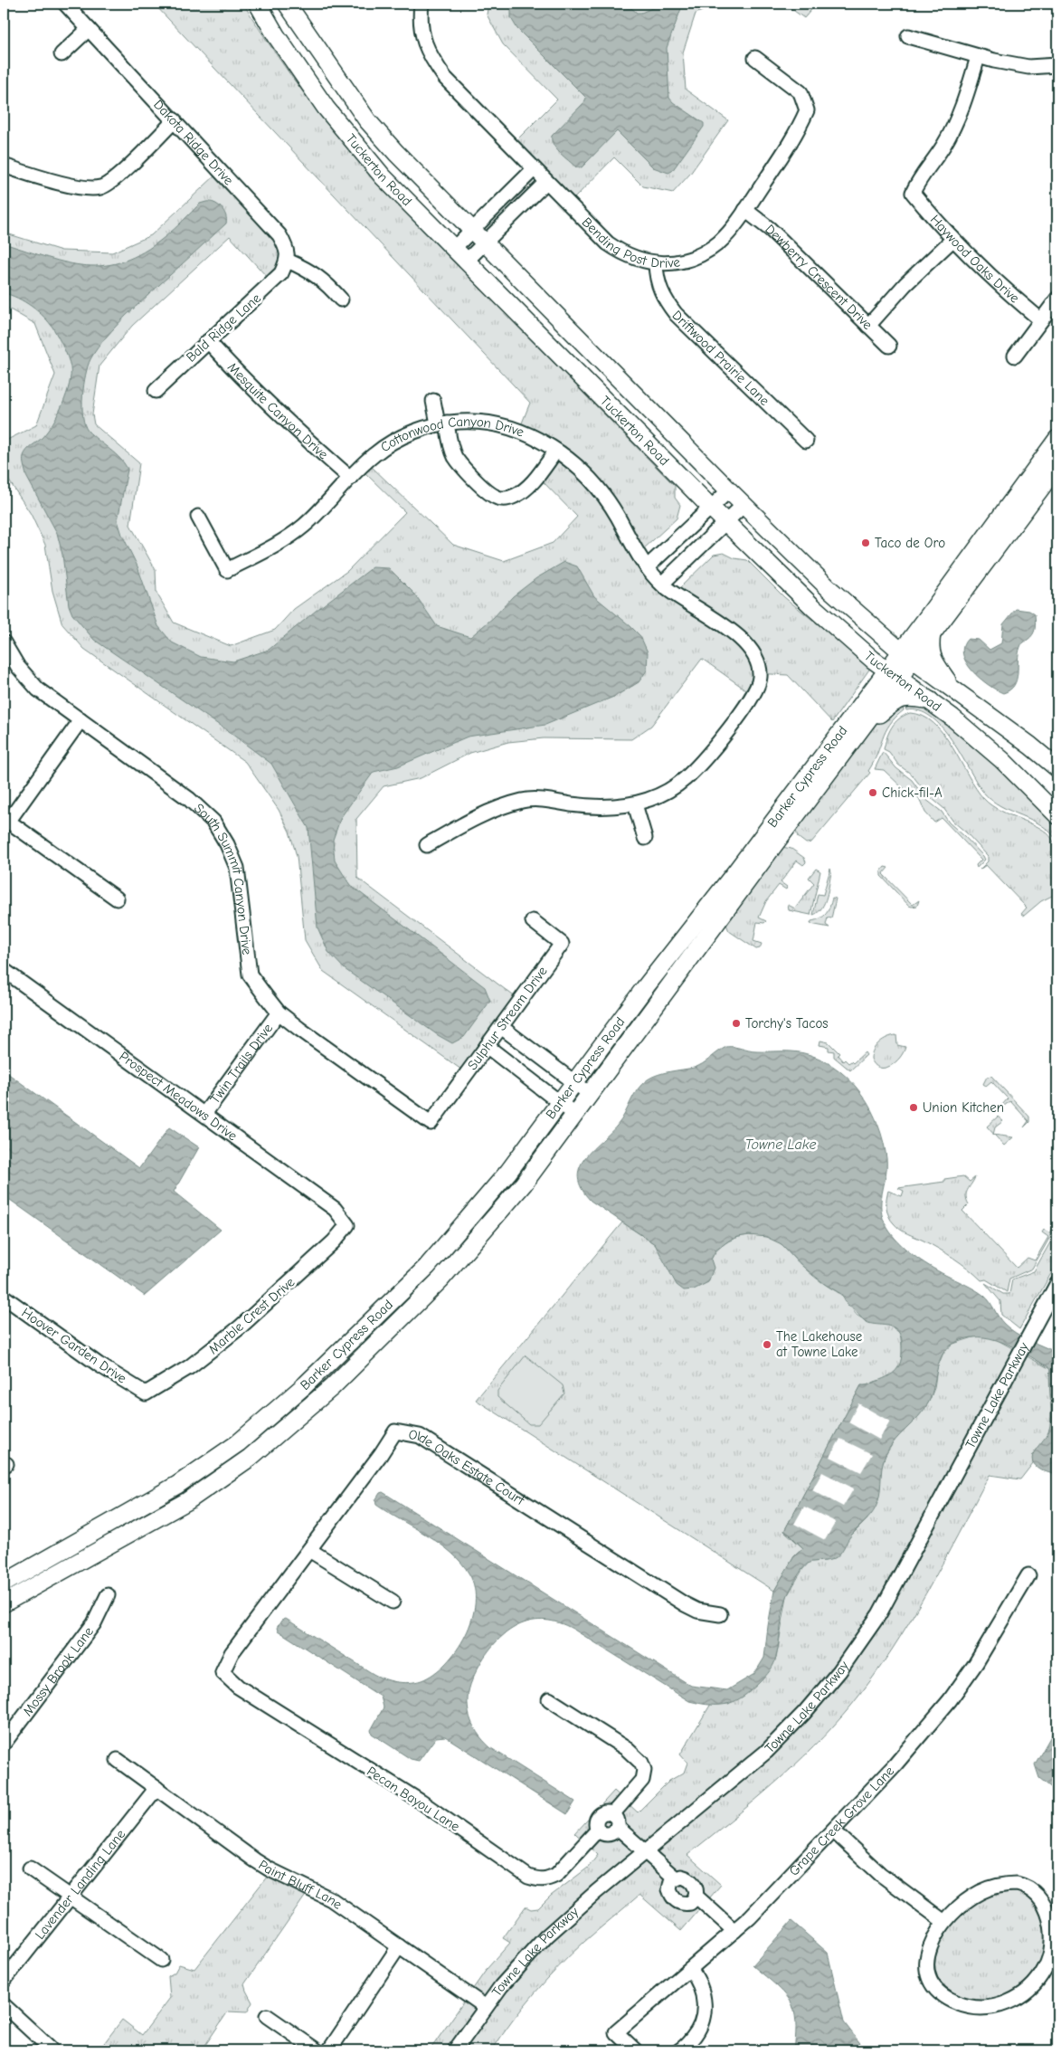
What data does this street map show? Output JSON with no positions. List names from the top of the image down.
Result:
{
  "streets": {
    "main road": ["Tuckerton Road", "Barker Cypress Road"],
    "street": [
      "Dakota Ridge Drive",
      "Bending Post Drive",
      "Haywood Oaks Drive",
      "Dewberry Crescent Drive",
      "Bald Ridge Lane",
      "Driftwood Prairie Lane",
      "Mesquite Canyon Drive",
      "Cottonwood Canyon Drive",
      "South Summit Canyon Drive",
      "Sulphur Stream Drive",
      "Twin Trails Drive",
      "Prospect Meadows Drive",
      "Marble Crest Drive",
      "Hoover Garden Drive",
      "Towne Lake Parkway",
      "Olde Oaks Estate Court",
      "Mossy Brook Lane",
      "Pecan Bayou Lane",
      "Grape Creek Grove Lane",
      "Lavender Landing Lane",
      "Paint Bluff Lane"
    ]
  },
  "crossings": [
    ["Dakota Ridge Drive", "Bald Ridge Lane"],
    ["Tuckerton Road", "Barker Cypress Road"],
    ["Bending Post Drive", "Dewberry Crescent Drive"],
    ["Bending Post Drive", "Driftwood Prairie Lane"],
    ["Bald Ridge Lane", "Mesquite Canyon Drive"],
    ["Mesquite Canyon Drive", "Cottonwood Canyon Drive"],
    ["South Summit Canyon Drive", "Sulphur Stream Drive"],
    ["South Summit Canyon Drive", "Twin Trails Drive"],
    ["Twin Trails Drive", "Prospect Meadows Drive"],
    ["Prospect Meadows Drive", "Marble Crest Drive"],
    ["Marble Crest Drive", "Hoover Garden Drive"],
    ["Towne Lake Parkway", "Paint Bluff Lane"],
    ["Olde Oaks Estate Court", "Pecan Bayou Lane"],
    ["Lavender Landing Lane", "Paint Bluff Lane"]
  ],
  "water": ["Towne Lake"],
  "places": [
    "Taco de Oro",
    "Chick-fil-A",
    "Torchy's Tacos",
    "Union Kitchen",
    "The Lakehouse at Towne Lake"
  ]
}
